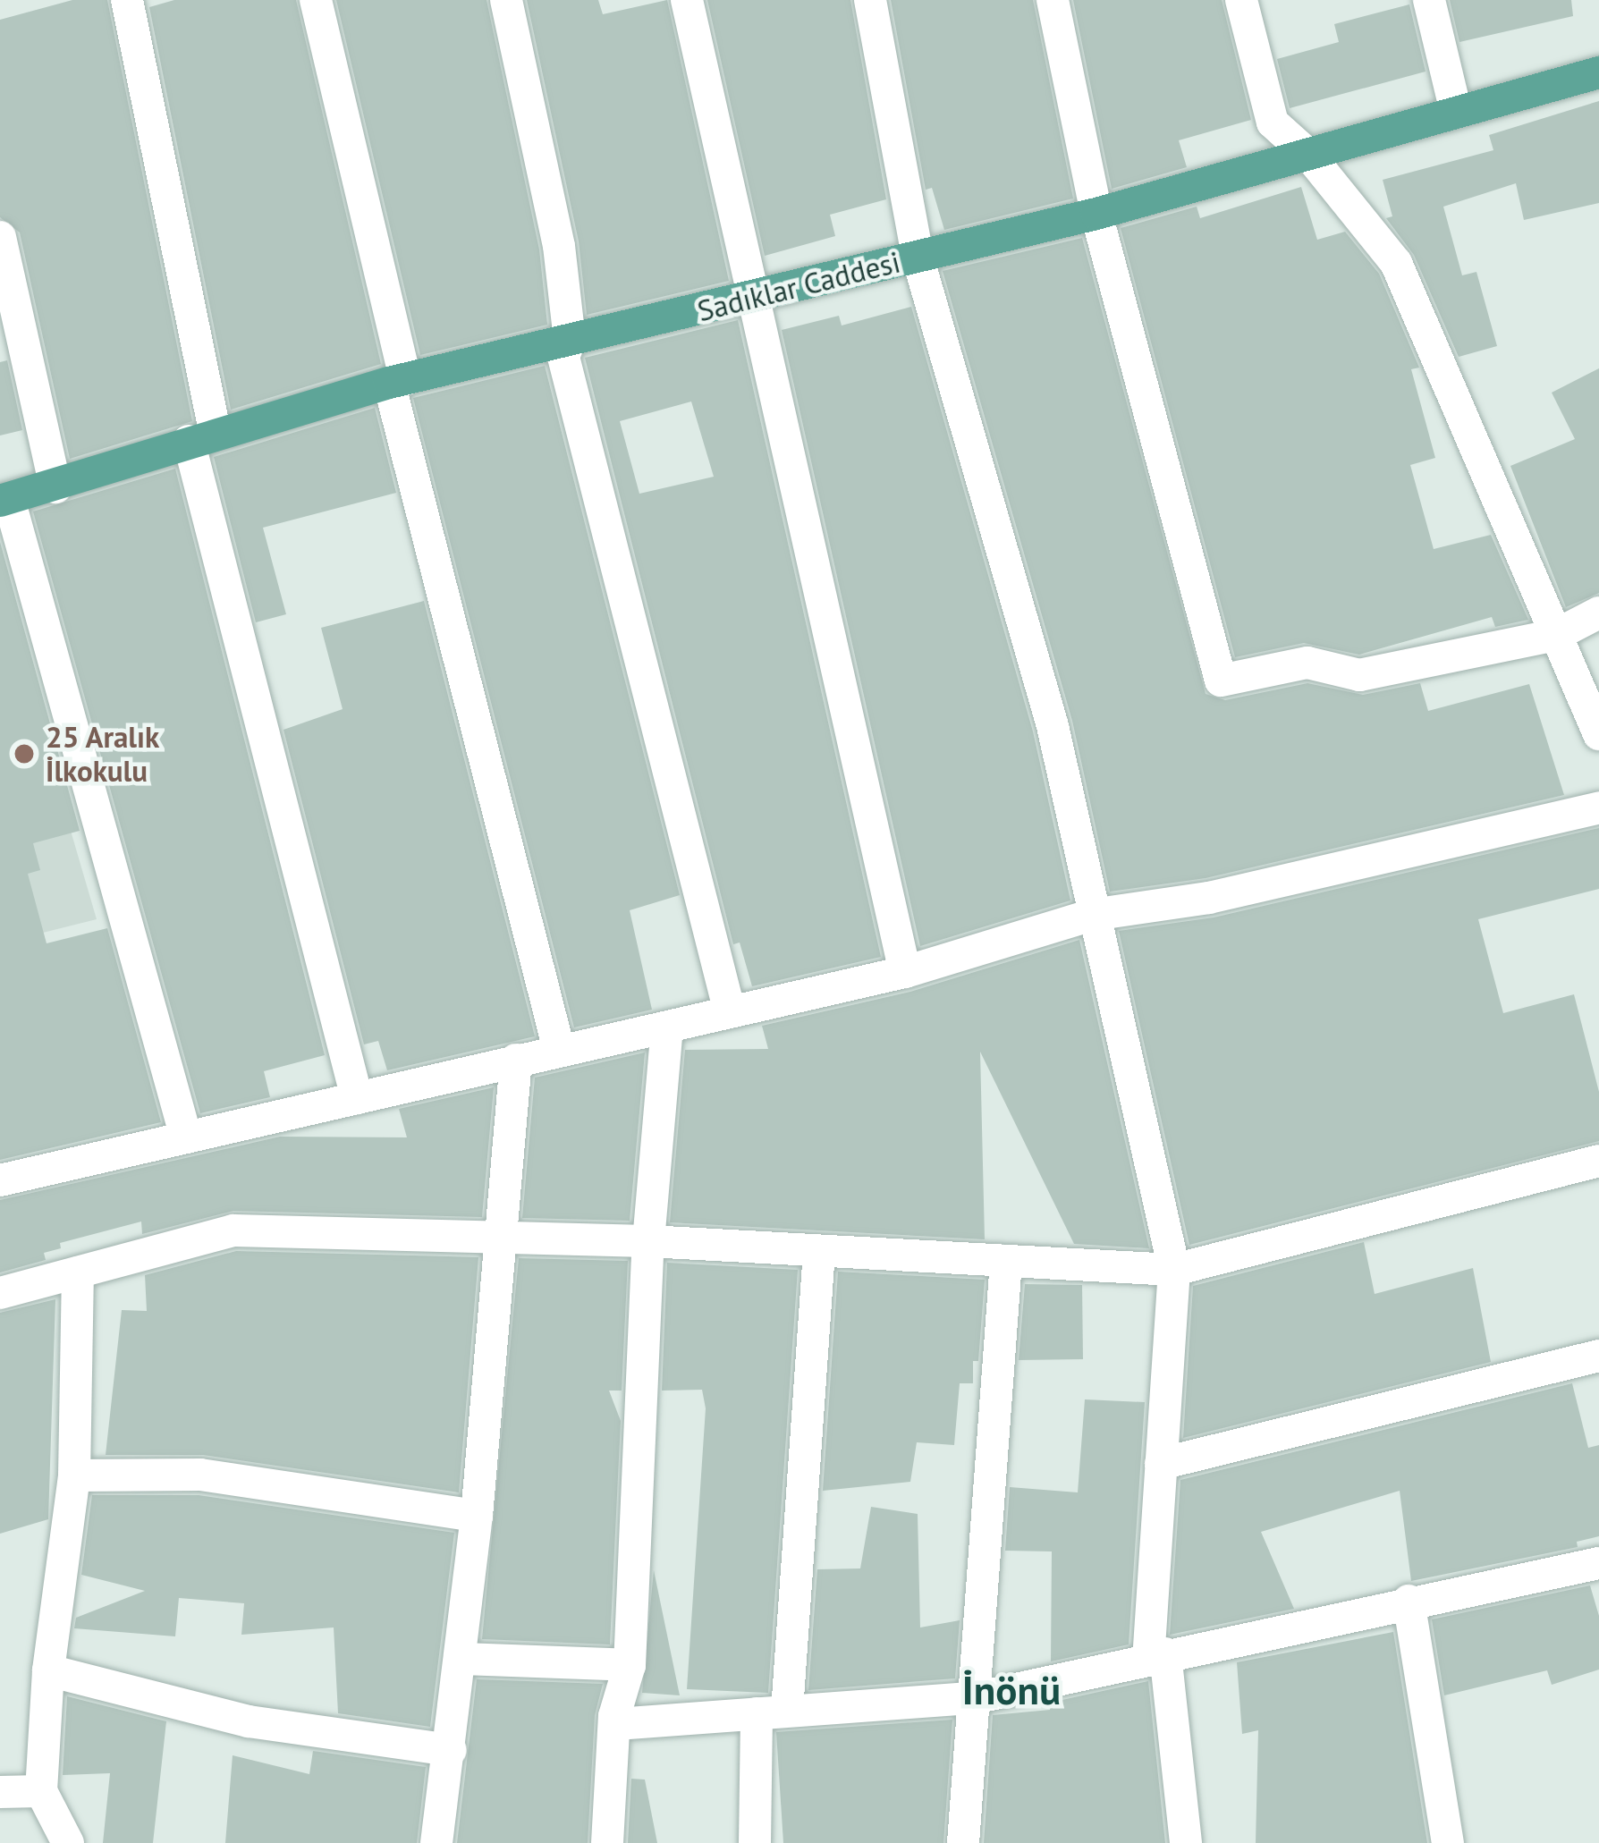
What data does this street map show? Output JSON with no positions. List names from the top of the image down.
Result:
{
  "streets": {
    "main road": ["Sadıklar Caddesi"]
  },
  "districts": ["İnönü"],
  "places": ["25 Aralık İlkokulu"]
}
